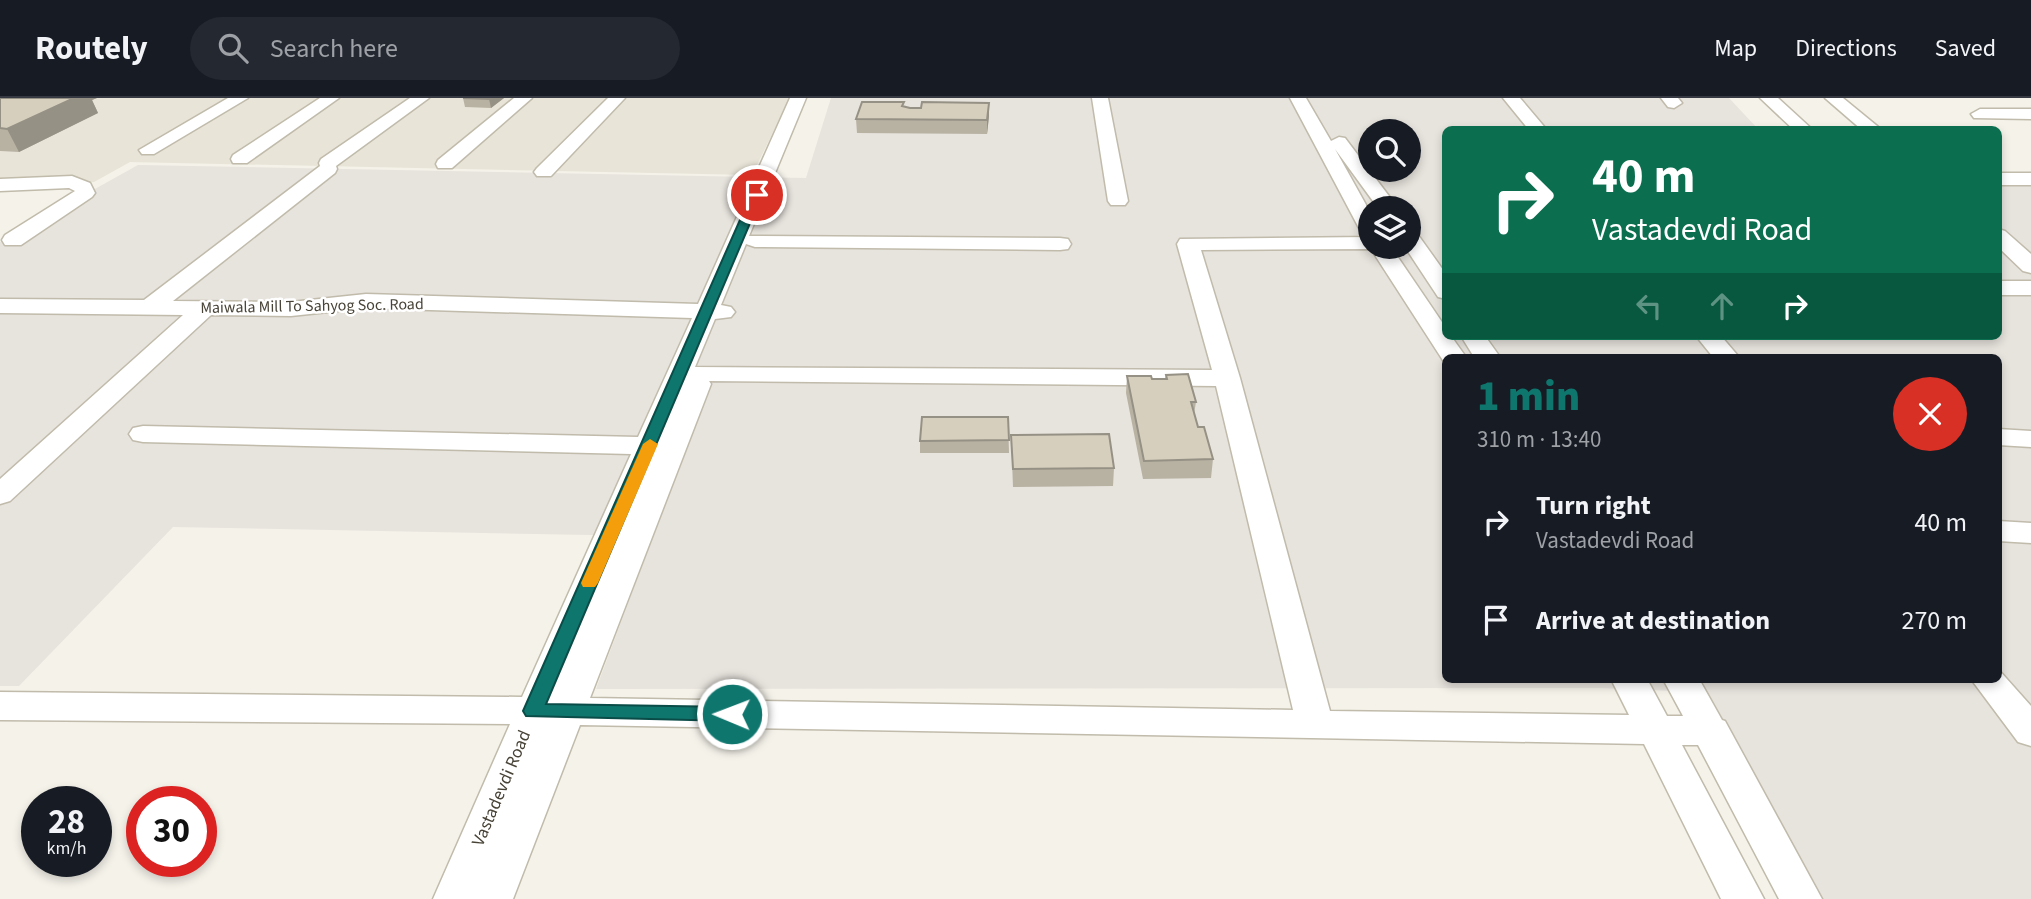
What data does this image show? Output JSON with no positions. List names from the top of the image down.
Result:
{
  "streets": {
    "street": ["Maiwala Mill To Sahyog Soc. Road", "Vastadevdi Road"]
  },
  "crossings": [
    ["Maiwala Mill To Sahyog Soc. Road", "Vastadevdi Road"]
  ],
  "page": {
    "header": "Routely",
    "search": "Search here",
    "nav": ["Map", "Directions", "Saved"],
    "turn": ["40 m", "Vastadevdi Road"],
    "heading": ["1 min", "310 m · 13:40"],
    "list": [
      {
        "name": "Turn right",
        "note": "Vastadevdi Road",
        "value": "40 m"
      },
      {
        "name": "Arrive at destination",
        "value": "270 m"
      }
    ],
    "speed": "28 km/h",
    "limit": "30"
  }
}
